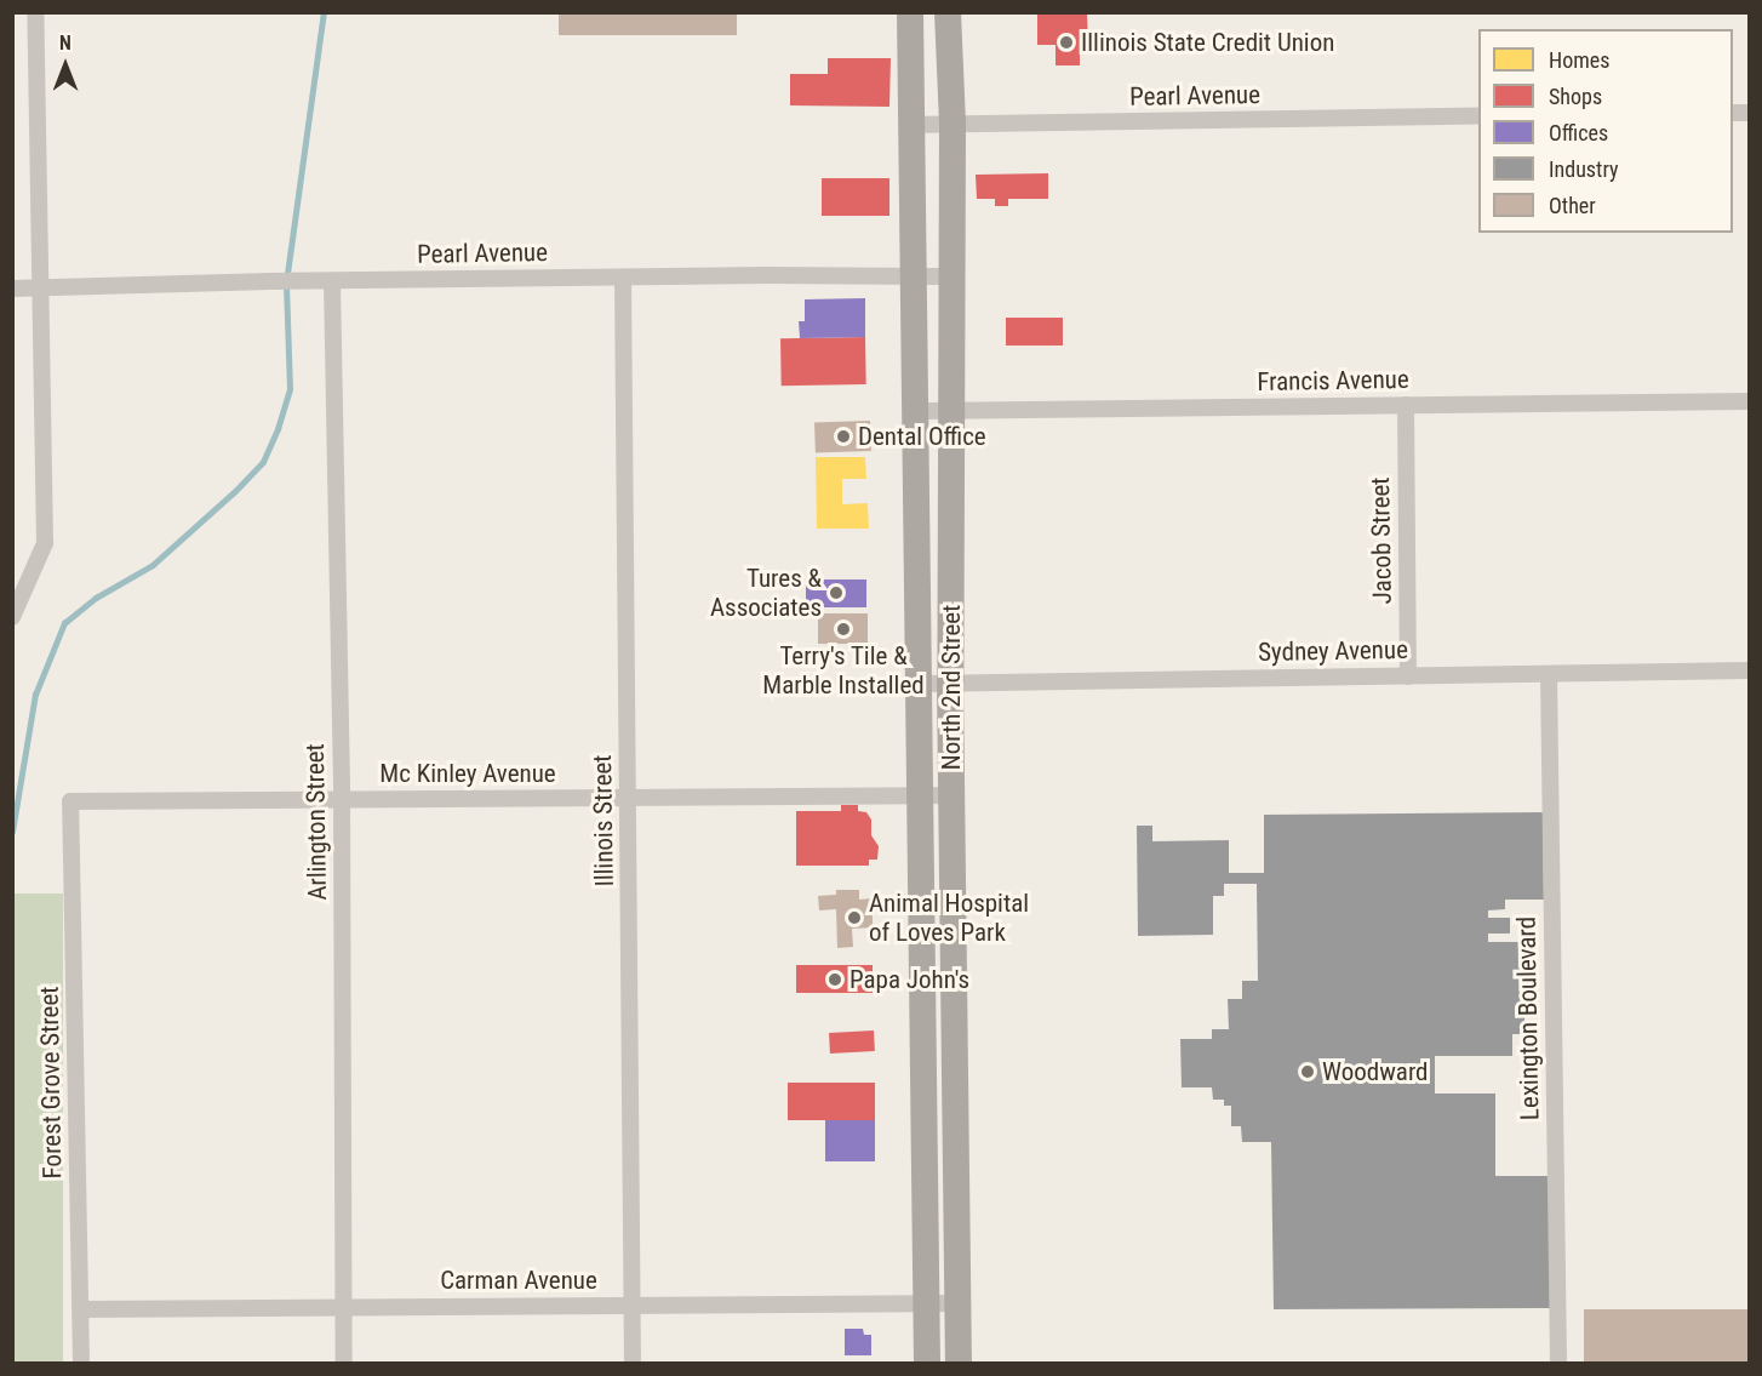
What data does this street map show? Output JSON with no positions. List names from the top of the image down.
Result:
{
  "streets": {
    "main road": ["North 2nd Street"],
    "street": [
      "Pearl Avenue",
      "Francis Avenue",
      "Jacob Street",
      "Sydney Avenue",
      "Mc Kinley Avenue",
      "Illinois Street",
      "Arlington Street",
      "Lexington Boulevard",
      "Forest Grove Street",
      "Carman Avenue"
    ]
  },
  "crossings": [
    ["Pearl Avenue", "North 2nd Street"],
    ["Pearl Avenue", "Illinois Street"],
    ["Pearl Avenue", "Arlington Street"],
    ["Francis Avenue", "Jacob Street"],
    ["Francis Avenue", "North 2nd Street"],
    ["Jacob Street", "Sydney Avenue"],
    ["Sydney Avenue", "North 2nd Street"],
    ["Sydney Avenue", "Lexington Boulevard"],
    ["North 2nd Street", "Mc Kinley Avenue"],
    ["North 2nd Street", "Carman Avenue"],
    ["Mc Kinley Avenue", "Illinois Street"],
    ["Mc Kinley Avenue", "Arlington Street"],
    ["Mc Kinley Avenue", "Forest Grove Street"],
    ["Illinois Street", "Carman Avenue"],
    ["Arlington Street", "Carman Avenue"],
    ["Forest Grove Street", "Carman Avenue"]
  ],
  "places": [
    "Illinois State Credit Union",
    "Dental Office",
    "Tures & Associates",
    "Terry's Tile & Marble Installed",
    "Animal Hospital of Loves Park",
    "Papa John's",
    "Woodward"
  ],
  "legend": [
    "Homes",
    "Shops",
    "Offices",
    "Industry",
    "Other"
  ],
  "north": "top"
}
